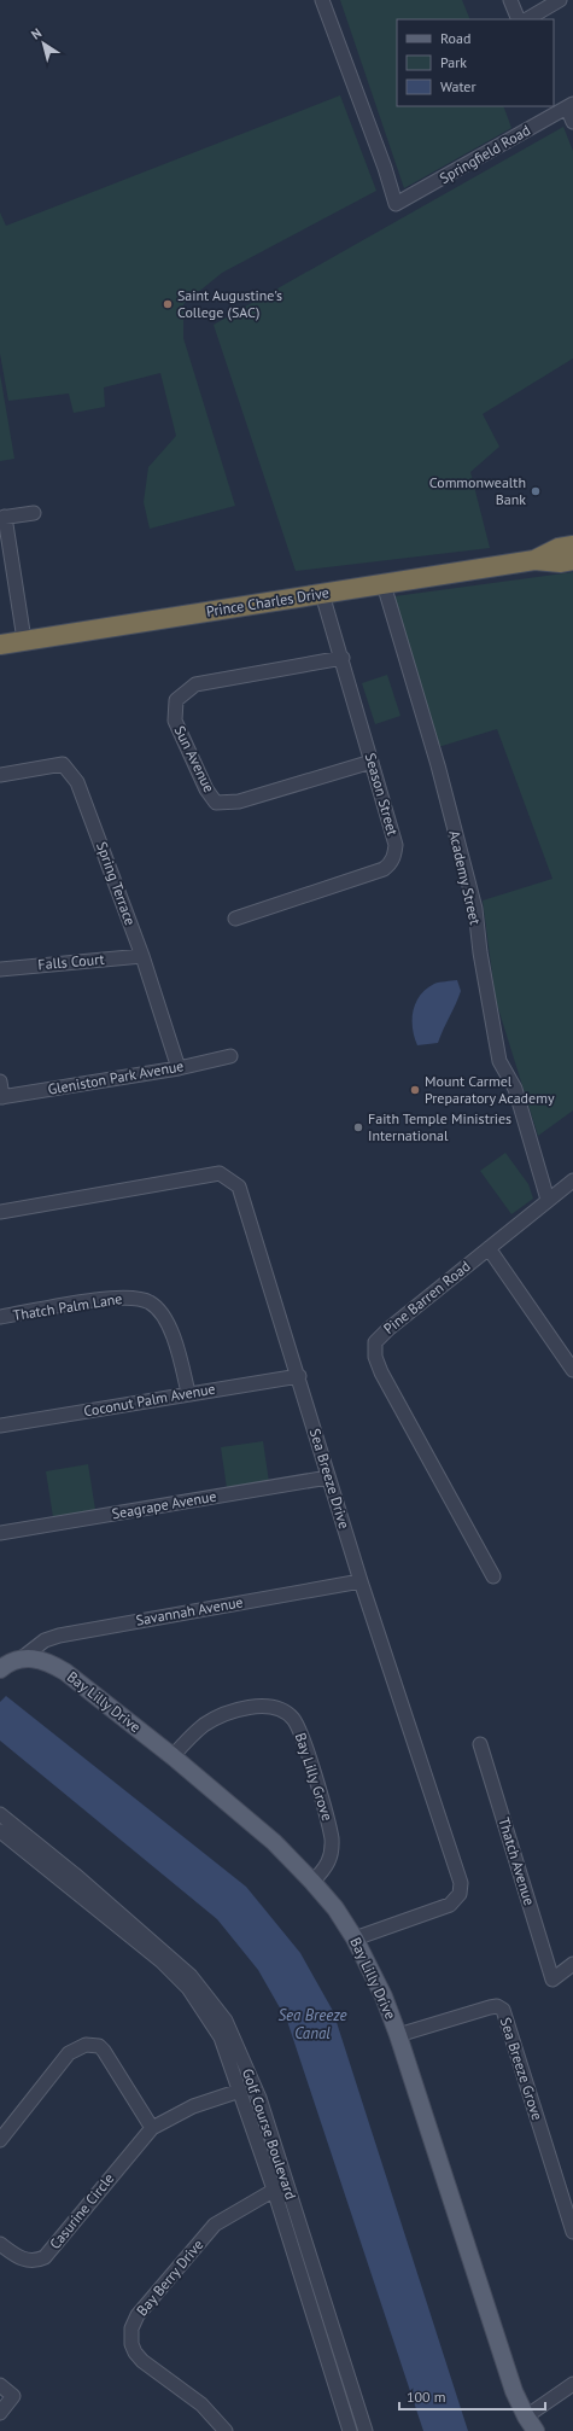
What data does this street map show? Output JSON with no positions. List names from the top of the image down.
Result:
{
  "streets": {
    "highway": ["Prince Charles Drive"],
    "main road": ["Bay Lilly Drive"],
    "street": [
      "Springfield Road",
      "Sun Avenue",
      "Season Street",
      "Academy Street",
      "Spring Terrace",
      "Falls Court",
      "Gleniston Park Avenue",
      "Pine Barren Road",
      "Thatch Palm Lane",
      "Coconut Palm Avenue",
      "Sea Breeze Drive",
      "Seagrape Avenue",
      "Savannah Avenue",
      "Bay Lilly Grove",
      "Thatch Avenue",
      "Sea Breeze Grove",
      "Golf Course Boulevard",
      "Casurine Circle",
      "Bay Berry Drive"
    ]
  },
  "crossings": [
    ["Prince Charles Drive", "Season Street"],
    ["Prince Charles Drive", "Academy Street"],
    ["Sun Avenue", "Season Street"],
    ["Academy Street", "Pine Barren Road"],
    ["Spring Terrace", "Falls Court"],
    ["Spring Terrace", "Gleniston Park Avenue"],
    ["Thatch Palm Lane", "Coconut Palm Avenue"],
    ["Coconut Palm Avenue", "Sea Breeze Drive"],
    ["Sea Breeze Drive", "Seagrape Avenue"],
    ["Sea Breeze Drive", "Savannah Avenue"],
    ["Sea Breeze Drive", "Bay Lilly Drive"],
    ["Savannah Avenue", "Bay Lilly Drive"],
    ["Bay Lilly Drive", "Bay Lilly Grove"],
    ["Bay Lilly Drive", "Sea Breeze Grove"],
    ["Golf Course Boulevard", "Casurine Circle"],
    ["Golf Course Boulevard", "Bay Berry Drive"]
  ],
  "water": ["Sea Breeze Canal"],
  "places": [
    "Saint Augustine's College (SAC)",
    "Commonwealth Bank",
    "Mount Carmel Preparatory Academy",
    "Faith Temple Ministries International"
  ],
  "legend": ["Road", "Park", "Water"],
  "scale_bar": "100 m",
  "north": "top left"
}
